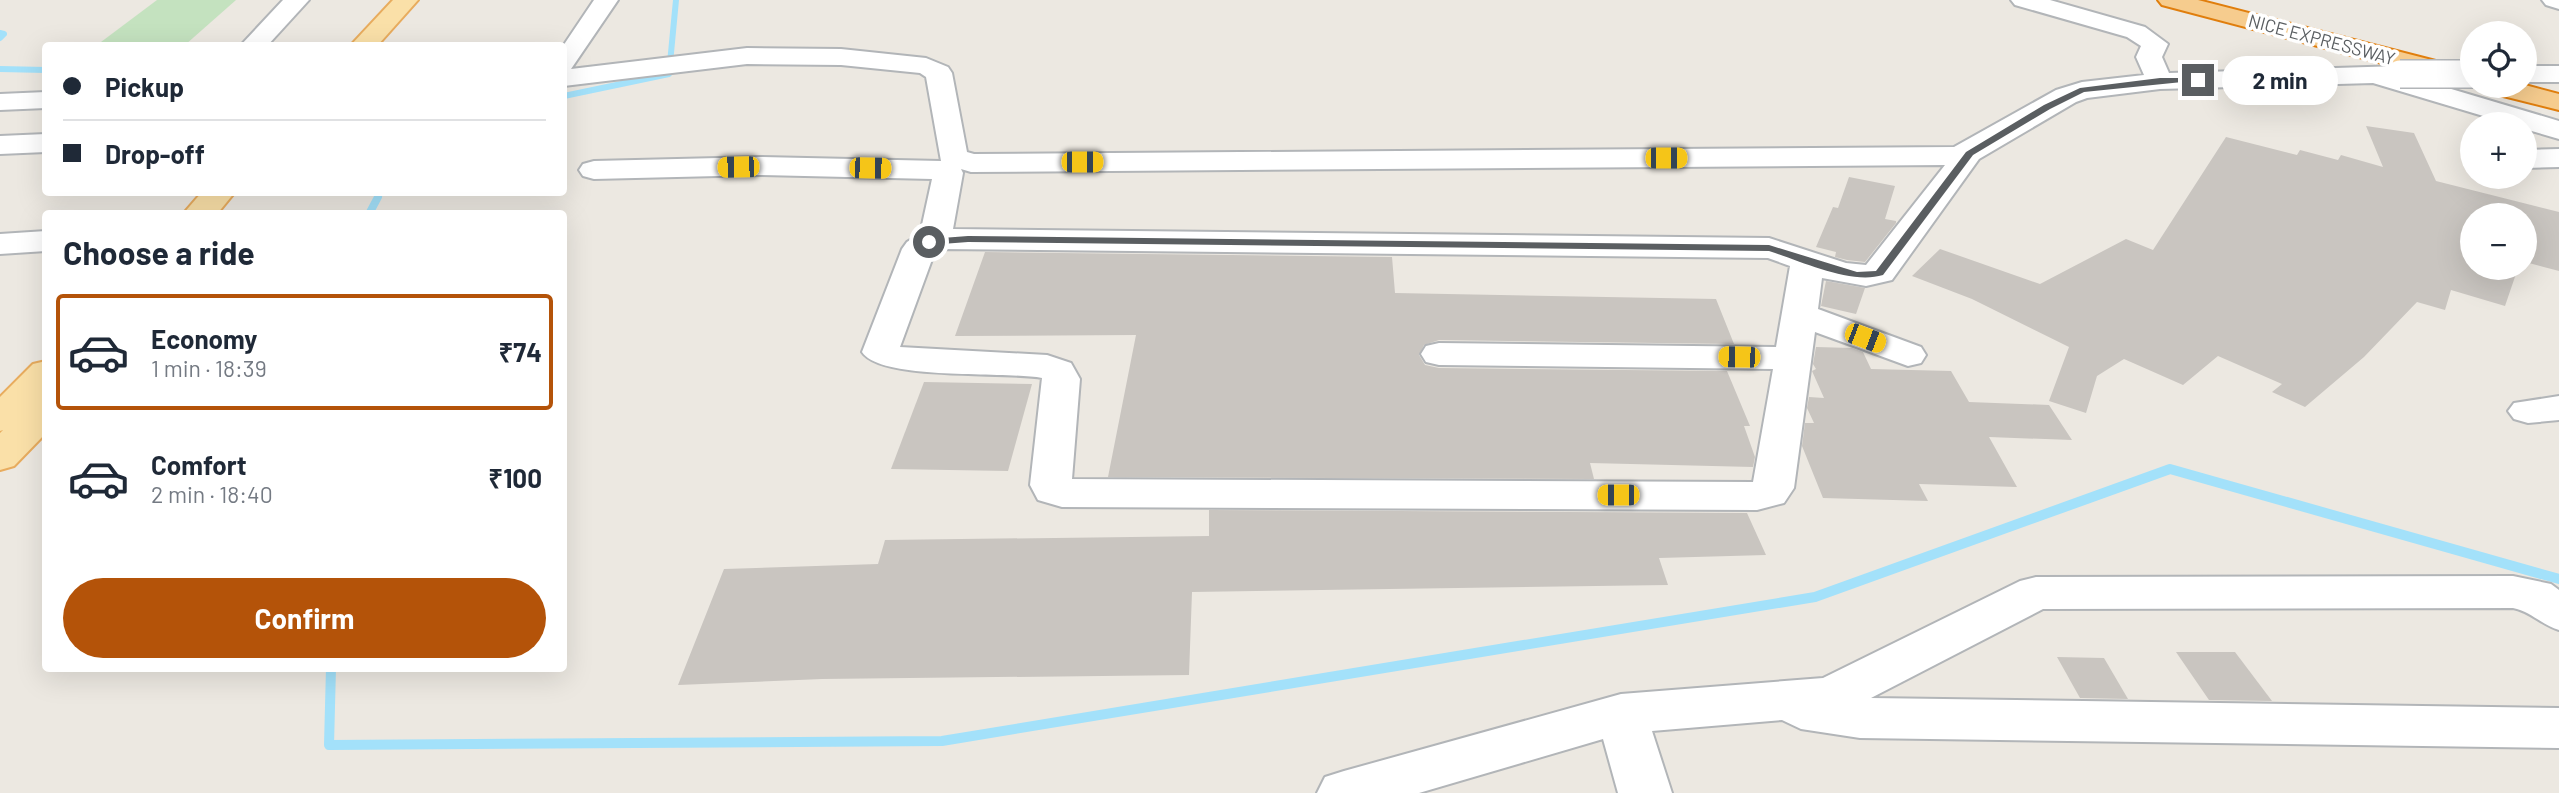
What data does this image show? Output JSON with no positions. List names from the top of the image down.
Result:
{
  "streets": {
    "highway": ["NICE EXPRESSWAY"]
  },
  "page": {
    "map_buttons": ["+", "−"],
    "banner": ["Pickup", "Drop-off"],
    "bubble": "2 min",
    "heading": "Choose a ride",
    "list": [
      {
        "name": "Economy",
        "note": "1 min · 18:39",
        "value": "₹74"
      },
      {
        "name": "Comfort",
        "note": "2 min · 18:40",
        "value": "₹100"
      }
    ],
    "buttons": "Confirm"
  }
}
